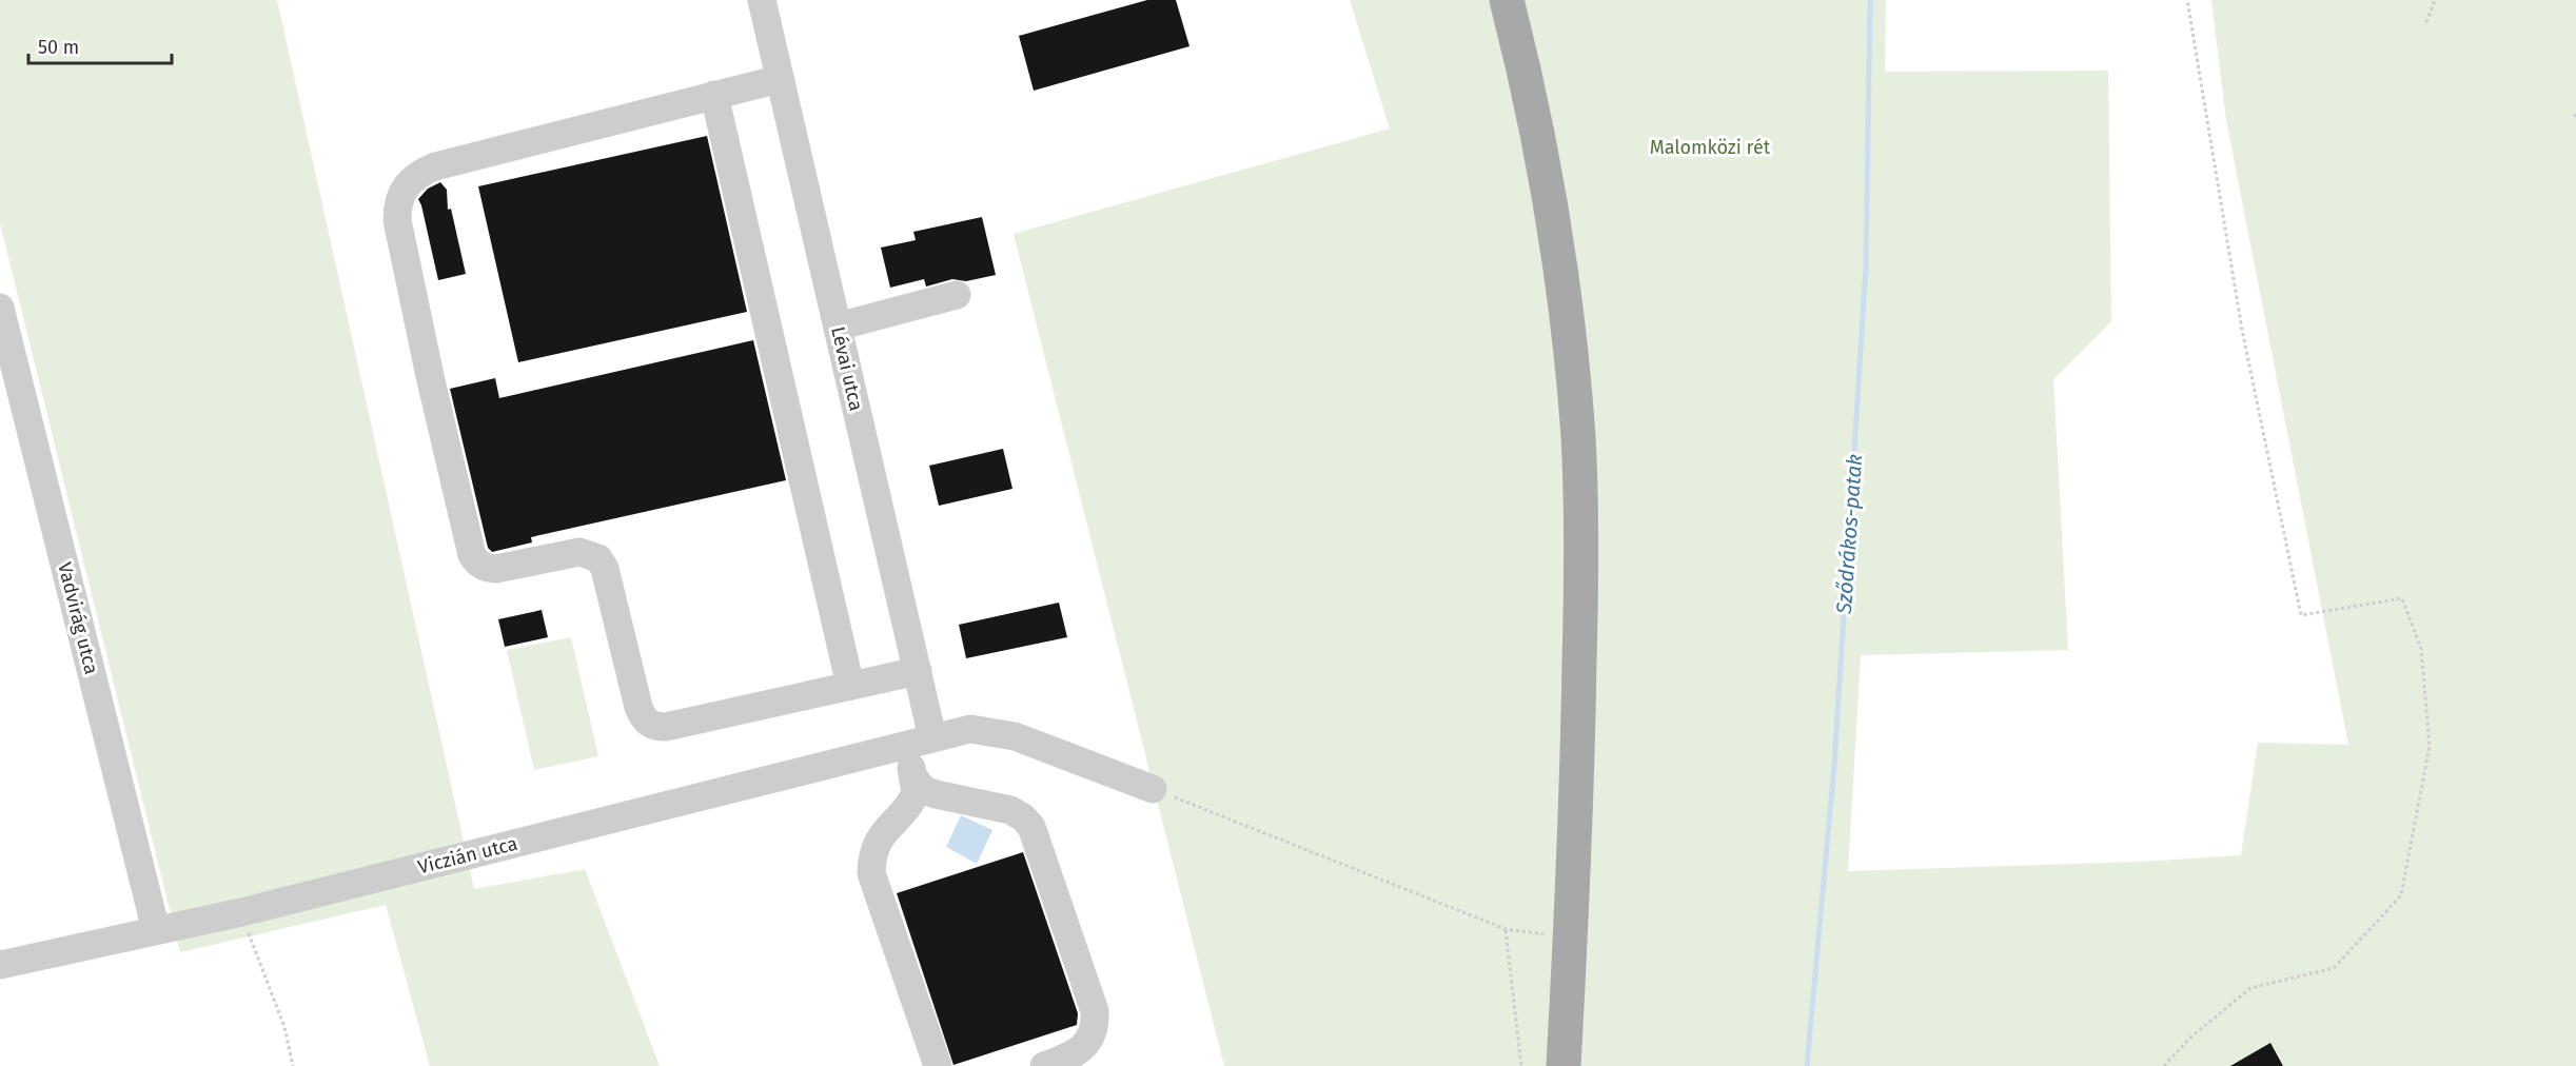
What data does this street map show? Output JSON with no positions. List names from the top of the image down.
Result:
{
  "streets": {
    "street": ["Lévai utca", "Vadvirág utca", "Viczián utca"]
  },
  "crossings": [
    ["Lévai utca", "Viczián utca"],
    ["Vadvirág utca", "Viczián utca"]
  ],
  "water": ["Sződrákos-patak"],
  "parks": ["Malomközi rét"],
  "scale_bar": "50 m"
}
